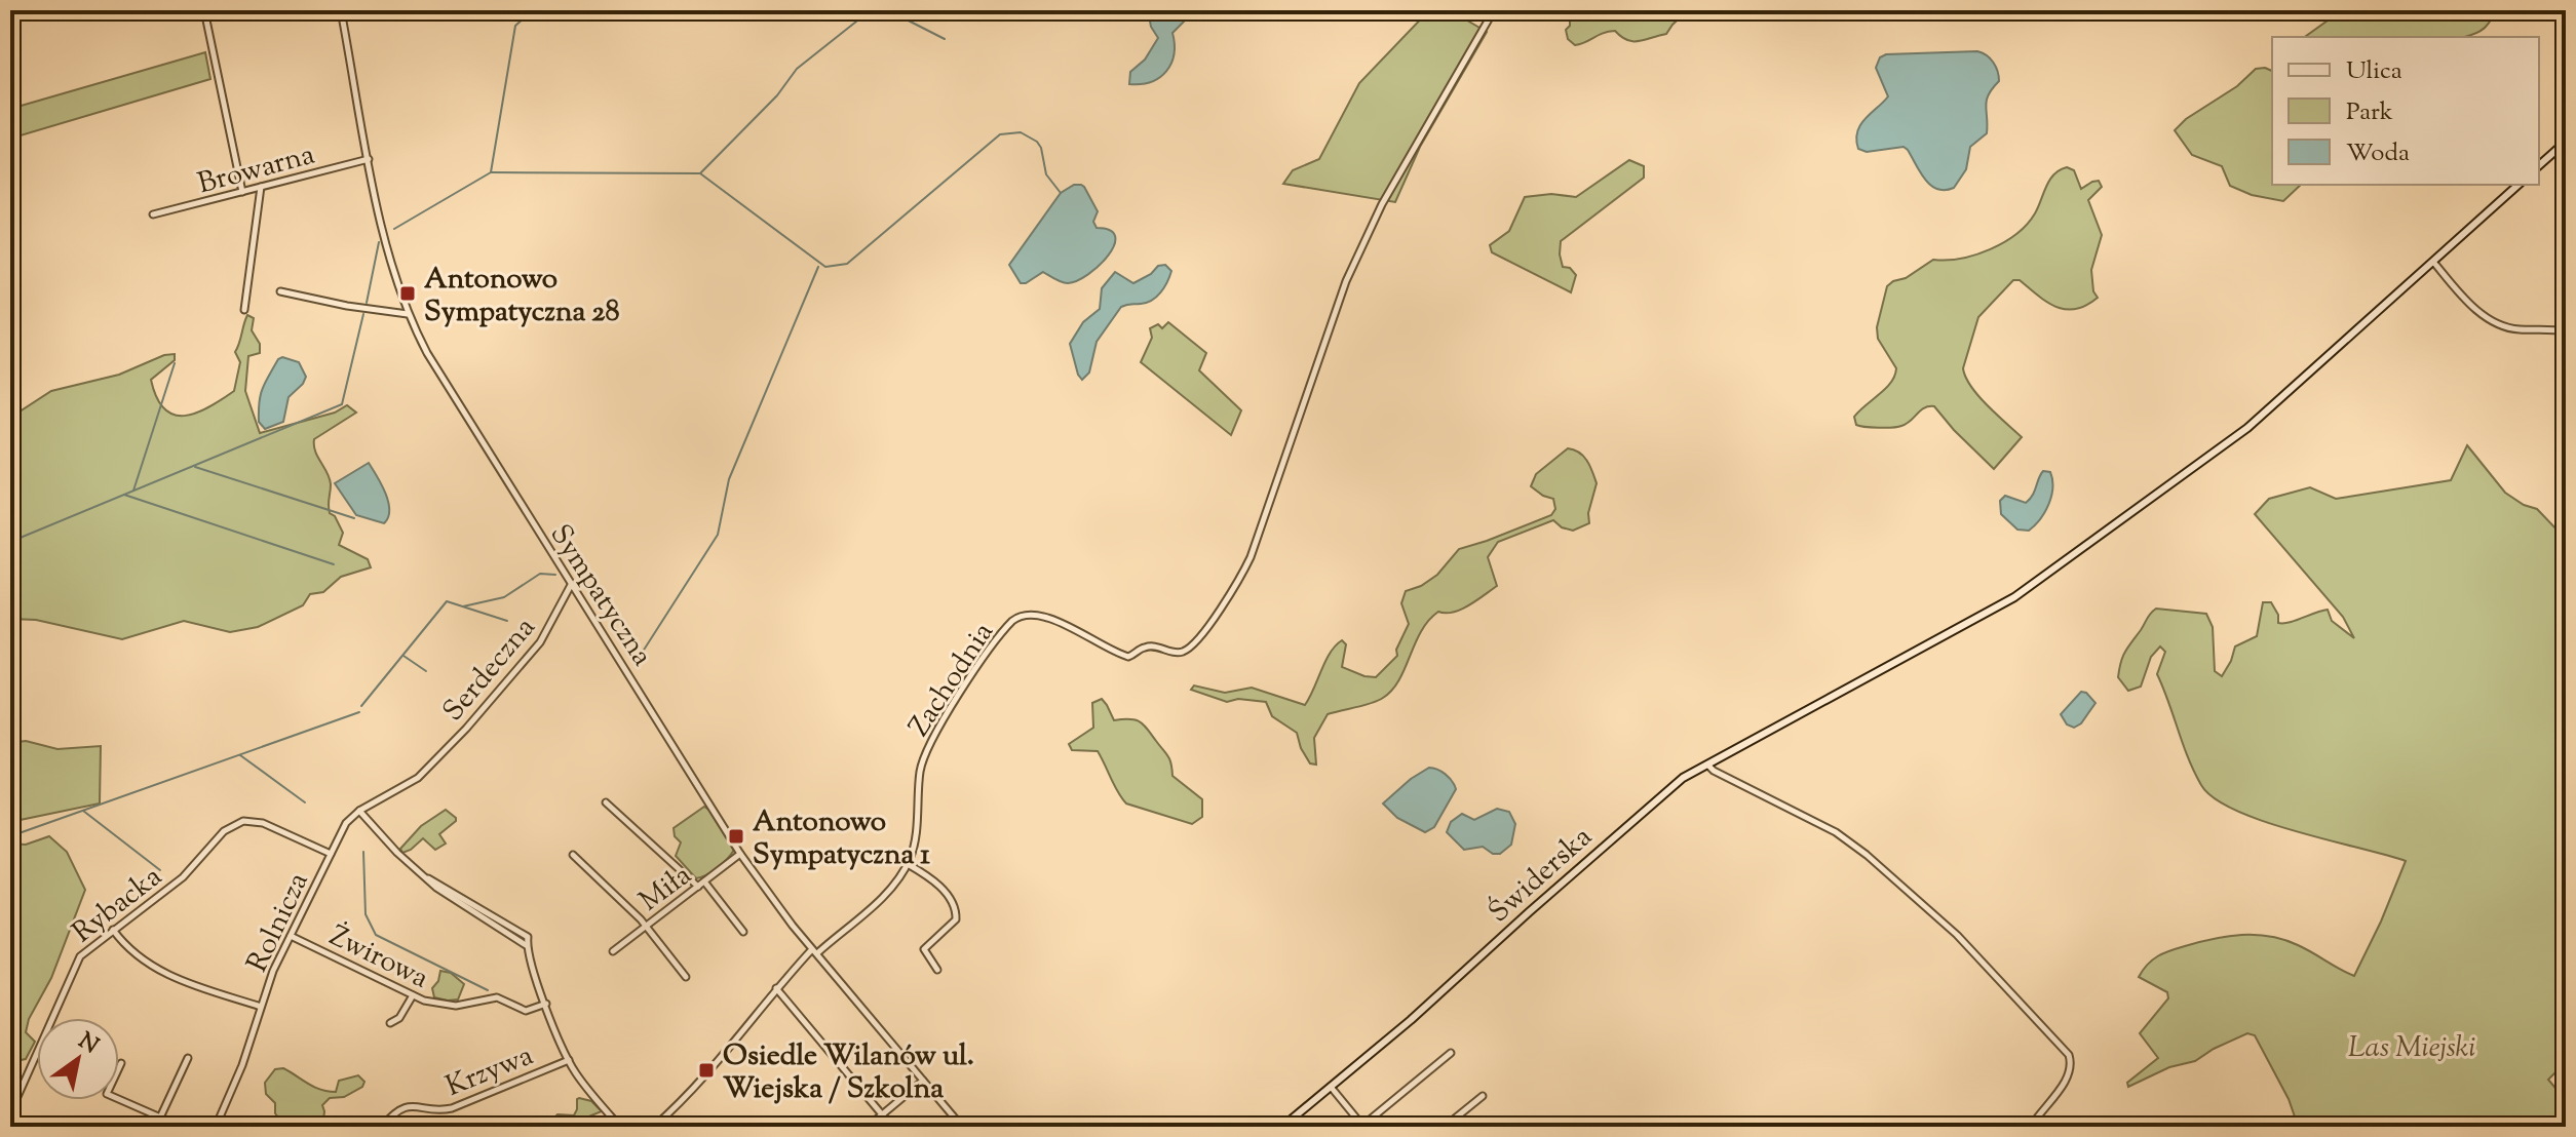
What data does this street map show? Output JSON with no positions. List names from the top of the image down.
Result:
{
  "streets": {
    "street": [
      "Browarna",
      "Sympatyczna",
      "Serdeczna",
      "Zachodnia",
      "Świderska",
      "Miła",
      "Rybacka",
      "Rolnicza",
      "Żwirowa",
      "Krzywa"
    ]
  },
  "crossings": [
    ["Browarna", "Sympatyczna"],
    ["Sympatyczna", "Serdeczna"],
    ["Sympatyczna", "Zachodnia"],
    ["Sympatyczna", "Miła"],
    ["Serdeczna", "Rolnicza"],
    ["Rybacka", "Rolnicza"],
    ["Rolnicza", "Żwirowa"]
  ],
  "parks": ["Las Miejski"],
  "places": {
    "transit": ["Antonowo Sympatyczna 28", "Antonowo Sympatyczna 1", "Osiedle Wilanów ul. Wiejska / Szkolna"]
  },
  "legend": ["Ulica", "Park", "Woda"],
  "north": "top right"
}
